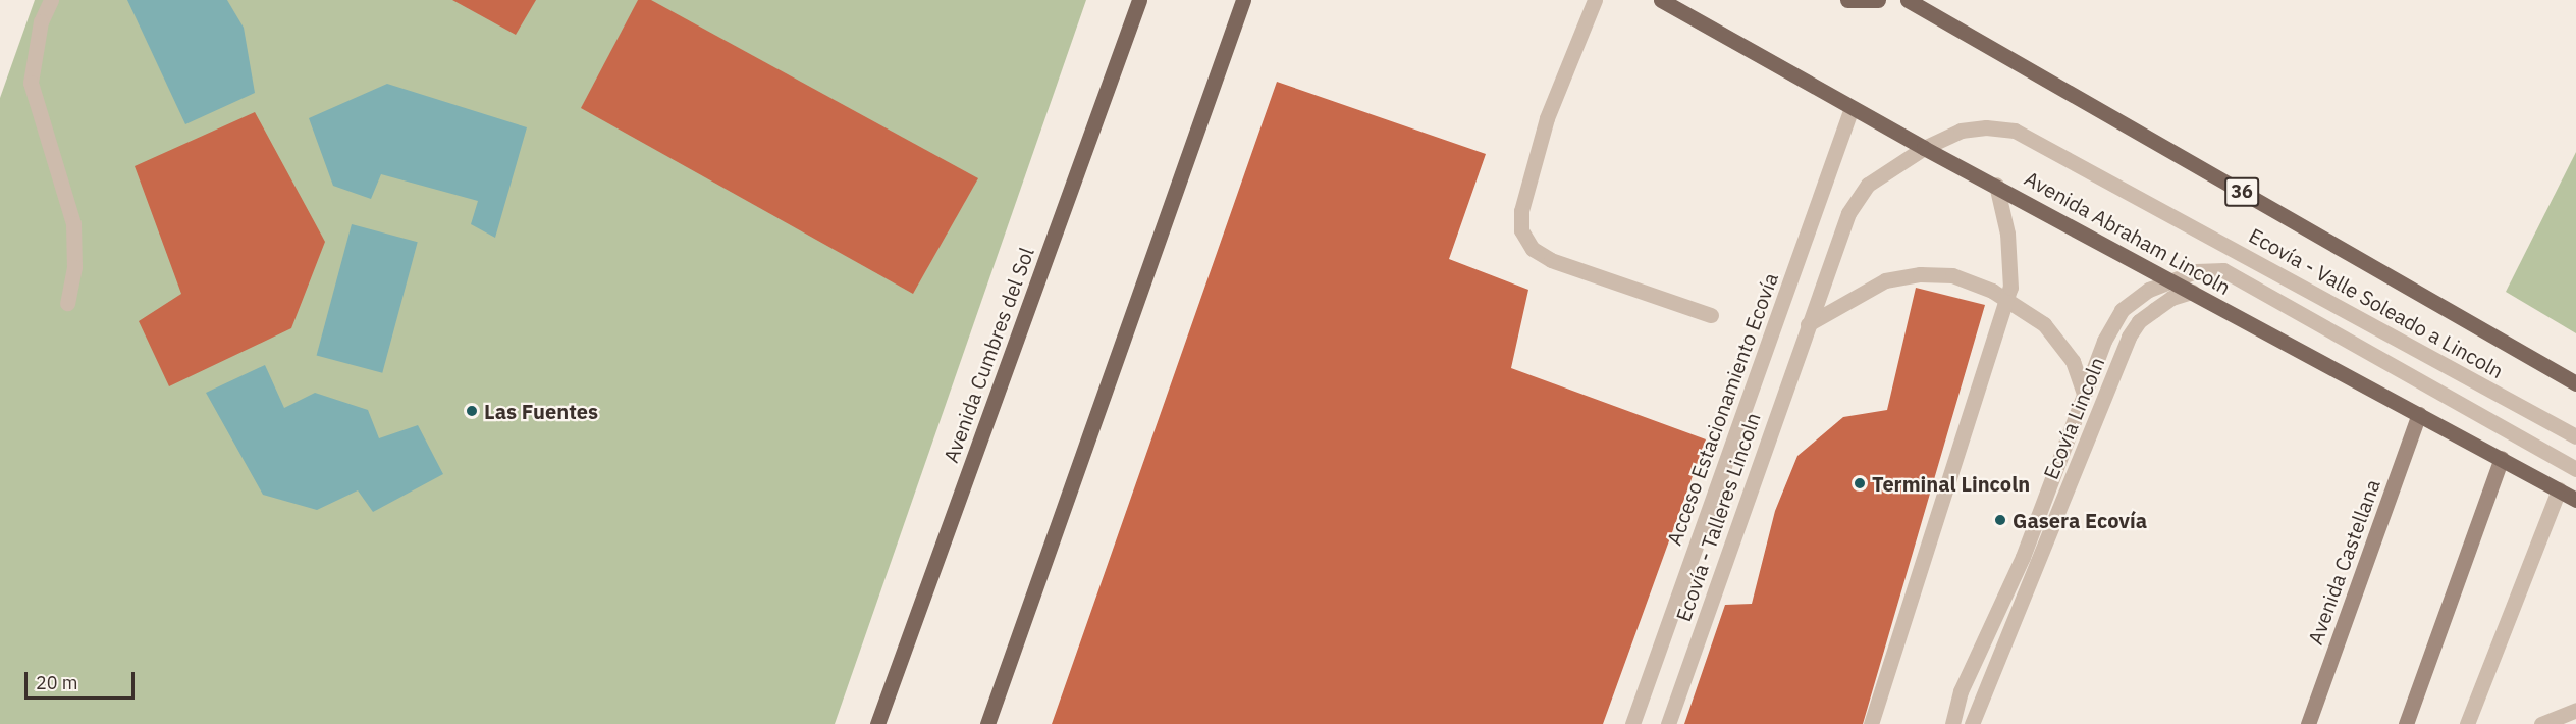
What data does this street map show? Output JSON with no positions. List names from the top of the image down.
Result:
{
  "streets": {
    "main road": ["36", "Avenida Abraham Lincoln", "Avenida Cumbres del Sol"],
    "street": ["Avenida Castellana"],
    "lane": [
      "Ecovía - Valle Soleado a Lincoln",
      "Acceso Estacionamiento Ecovía",
      "Ecovía Lincoln",
      "Ecovía - Talleres Lincoln"
    ]
  },
  "crossings": [
    ["Avenida Abraham Lincoln", "Ecovía - Valle Soleado a Lincoln"],
    ["Avenida Abraham Lincoln", "Acceso Estacionamiento Ecovía"],
    ["Avenida Abraham Lincoln", "Ecovía Lincoln"],
    ["Avenida Abraham Lincoln", "Ecovía - Talleres Lincoln"],
    ["Avenida Abraham Lincoln", "Avenida Castellana"],
    ["Ecovía - Valle Soleado a Lincoln", "Ecovía - Talleres Lincoln"]
  ],
  "places": ["Las Fuentes", "Terminal Lincoln", "Gasera Ecovía"],
  "scale_bar": "20 m"
}
